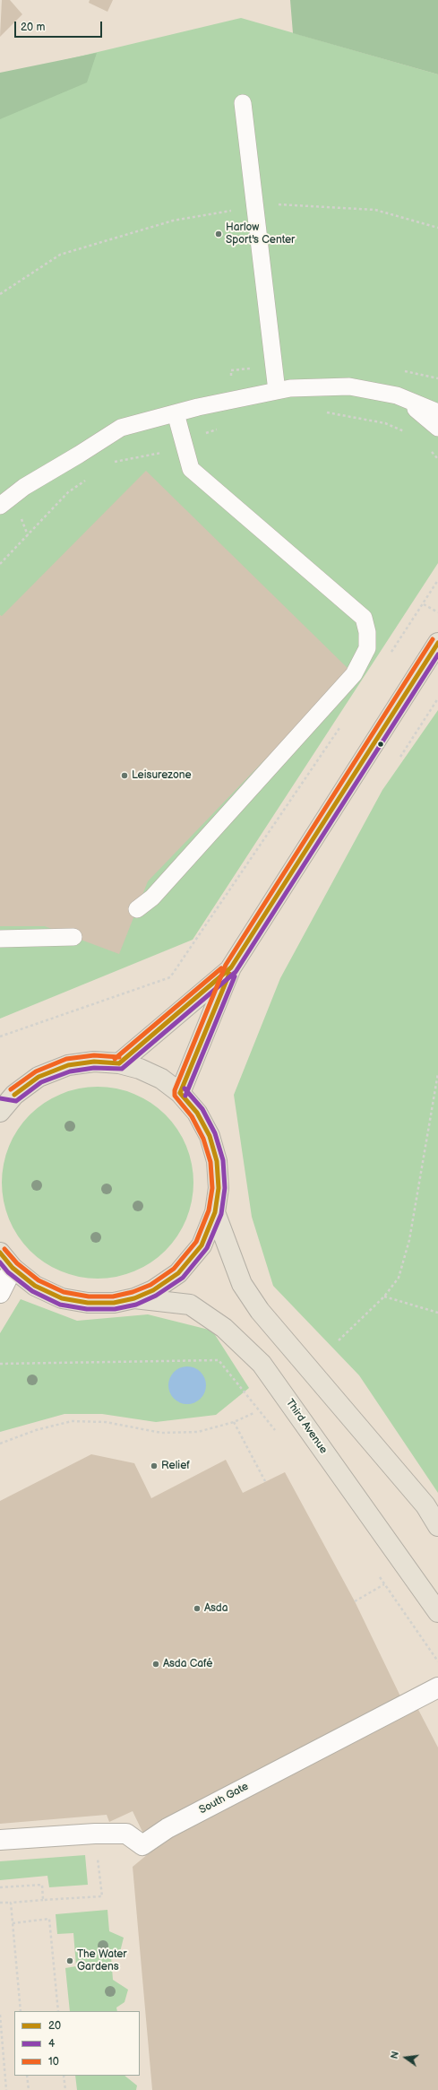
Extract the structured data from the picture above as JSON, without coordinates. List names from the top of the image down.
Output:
{
  "streets": {
    "main road": ["Third Avenue"],
    "street": ["South Gate"]
  },
  "places": [
    "Harlow Sport's Center",
    "Leisurezone",
    "Relief",
    "Asda",
    "Asda Café",
    "The Water Gardens"
  ],
  "lines": ["transit line 10", "transit line 20", "transit line 4"],
  "legend": ["20", "4", "10"],
  "scale_bar": "20 m",
  "north": "left"
}
